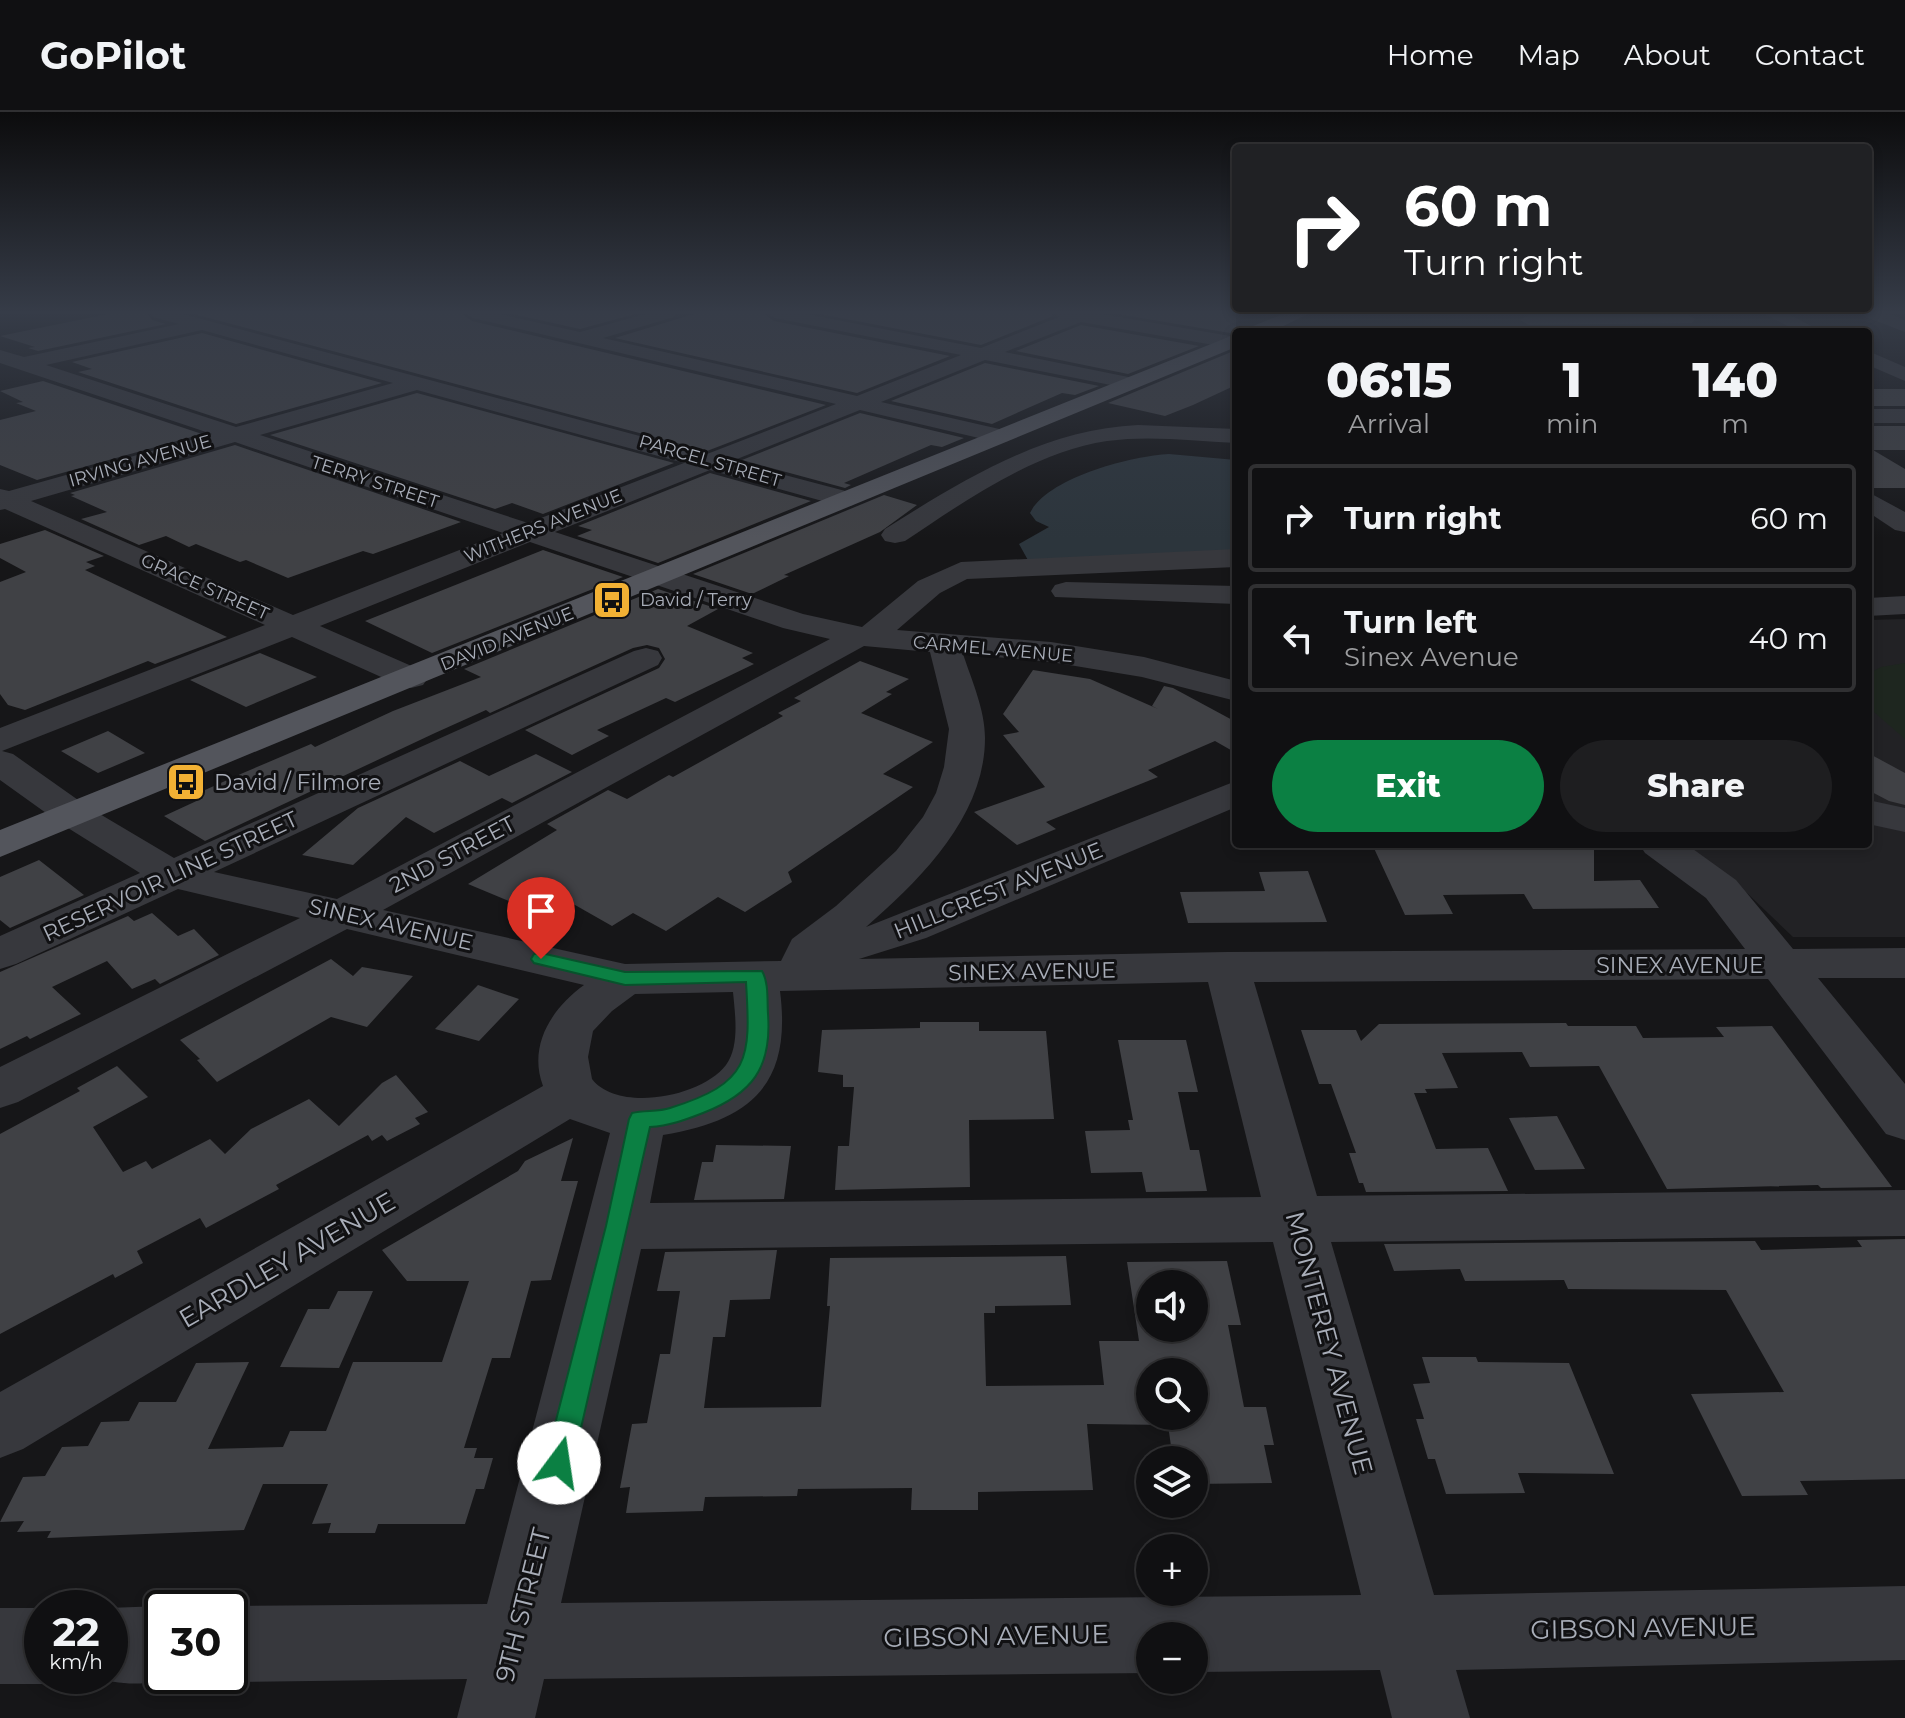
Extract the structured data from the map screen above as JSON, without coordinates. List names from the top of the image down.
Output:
{
  "streets": {
    "main road": ["DAVID AVENUE"],
    "street": [
      "IRVING AVENUE",
      "PARCEL STREET",
      "TERRY STREET",
      "WITHERS AVENUE",
      "GRACE STREET",
      "CARMEL AVENUE",
      "2ND STREET",
      "RESERVOIR LINE STREET",
      "HILLCREST AVENUE",
      "SINEX AVENUE",
      "EARDLEY AVENUE",
      "MONTEREY AVENUE",
      "9TH STREET",
      "GIBSON AVENUE"
    ]
  },
  "crossings": [
    ["IRVING AVENUE", "TERRY STREET"],
    ["IRVING AVENUE", "GRACE STREET"],
    ["PARCEL STREET", "WITHERS AVENUE"],
    ["PARCEL STREET", "DAVID AVENUE"],
    ["TERRY STREET", "WITHERS AVENUE"],
    ["TERRY STREET", "DAVID AVENUE"],
    ["TERRY STREET", "CARMEL AVENUE"],
    ["WITHERS AVENUE", "GRACE STREET"],
    ["GRACE STREET", "DAVID AVENUE"],
    ["DAVID AVENUE", "SINEX AVENUE"],
    ["CARMEL AVENUE", "2ND STREET"],
    ["2ND STREET", "SINEX AVENUE"],
    ["RESERVOIR LINE STREET", "SINEX AVENUE"],
    ["HILLCREST AVENUE", "SINEX AVENUE"],
    ["HILLCREST AVENUE", "EARDLEY AVENUE"],
    ["HILLCREST AVENUE", "9TH STREET"],
    ["SINEX AVENUE", "EARDLEY AVENUE"],
    ["SINEX AVENUE", "MONTEREY AVENUE"],
    ["SINEX AVENUE", "9TH STREET"],
    ["EARDLEY AVENUE", "9TH STREET"],
    ["MONTEREY AVENUE", "GIBSON AVENUE"],
    ["9TH STREET", "GIBSON AVENUE"]
  ],
  "places": {
    "bus stop": ["David / Terry", "David / Filmore"]
  },
  "page": {
    "header": "GoPilot",
    "nav": [
      "Home",
      "Map",
      "About",
      "Contact"
    ],
    "turn": ["60 m", "Turn right"],
    "eta": [
      "06:15",
      "Arrival",
      "1",
      "min",
      "140",
      "m"
    ],
    "list": [
      {
        "name": "Turn right",
        "value": "60 m"
      },
      {
        "name": "Turn left",
        "note": "Sinex Avenue",
        "value": "40 m"
      }
    ],
    "buttons": ["Exit", "Share"],
    "map_buttons": ["+", "−"],
    "speed": "22 km/h",
    "limit": "30"
  }
}
